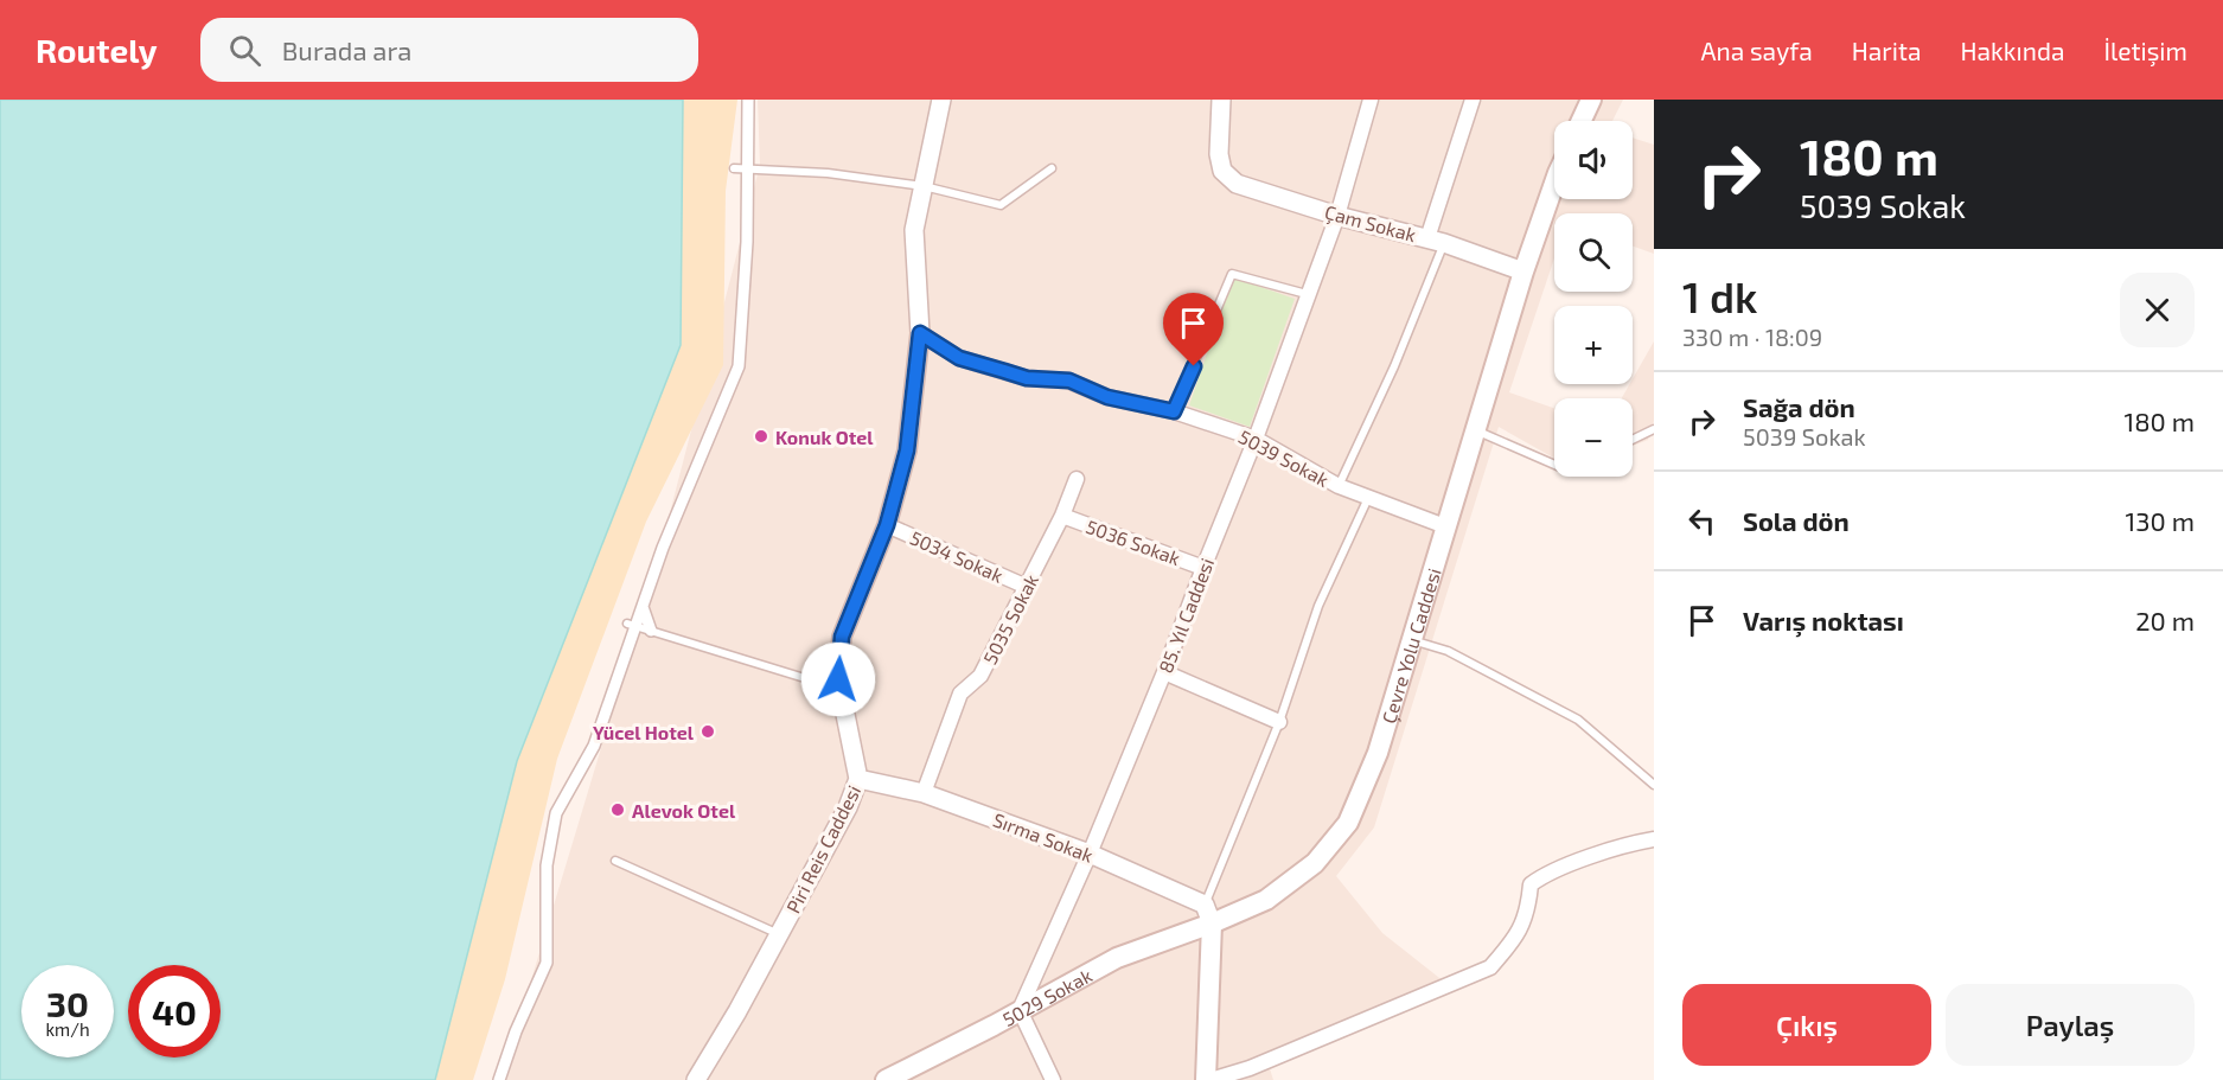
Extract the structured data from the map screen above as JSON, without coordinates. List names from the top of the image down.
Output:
{
  "streets": {
    "main road": ["Çevre Yolu Caddesi", "5029 Sokak"],
    "street": [
      "Çam Sokak",
      "5039 Sokak",
      "5036 Sokak",
      "5034 Sokak",
      "85. Yıl Caddesi",
      "5035 Sokak",
      "Sırma Sokak",
      "Piri Reis Caddesi"
    ]
  },
  "crossings": [
    ["Çam Sokak", "85. Yıl Caddesi"],
    ["Çam Sokak", "Çevre Yolu Caddesi"],
    ["5039 Sokak", "85. Yıl Caddesi"],
    ["5039 Sokak", "Çevre Yolu Caddesi"],
    ["5039 Sokak", "Piri Reis Caddesi"],
    ["5036 Sokak", "85. Yıl Caddesi"],
    ["5036 Sokak", "5035 Sokak"],
    ["5034 Sokak", "5035 Sokak"],
    ["5034 Sokak", "Piri Reis Caddesi"],
    ["85. Yıl Caddesi", "Sırma Sokak"],
    ["85. Yıl Caddesi", "5029 Sokak"],
    ["5035 Sokak", "Sırma Sokak"],
    ["Çevre Yolu Caddesi", "Sırma Sokak"],
    ["Çevre Yolu Caddesi", "5029 Sokak"],
    ["Sırma Sokak", "Piri Reis Caddesi"],
    ["Sırma Sokak", "5029 Sokak"]
  ],
  "places": ["Konuk Otel", "Yücel Hotel", "Alevok Otel"],
  "page": {
    "header": "Routely",
    "search": "Burada ara",
    "nav": [
      "Ana sayfa",
      "Harita",
      "Hakkında",
      "İletişim"
    ],
    "turn": ["180 m", "5039 Sokak"],
    "map_buttons": ["+", "−"],
    "heading": ["1 dk", "330 m · 18:09"],
    "list": [
      {
        "name": "Sağa dön",
        "note": "5039 Sokak",
        "value": "180 m"
      },
      {
        "name": "Sola dön",
        "value": "130 m"
      },
      {
        "name": "Varış noktası",
        "value": "20 m"
      }
    ],
    "speed": "30 km/h",
    "limit": "40",
    "buttons": ["Çıkış", "Paylaş"]
  }
}
